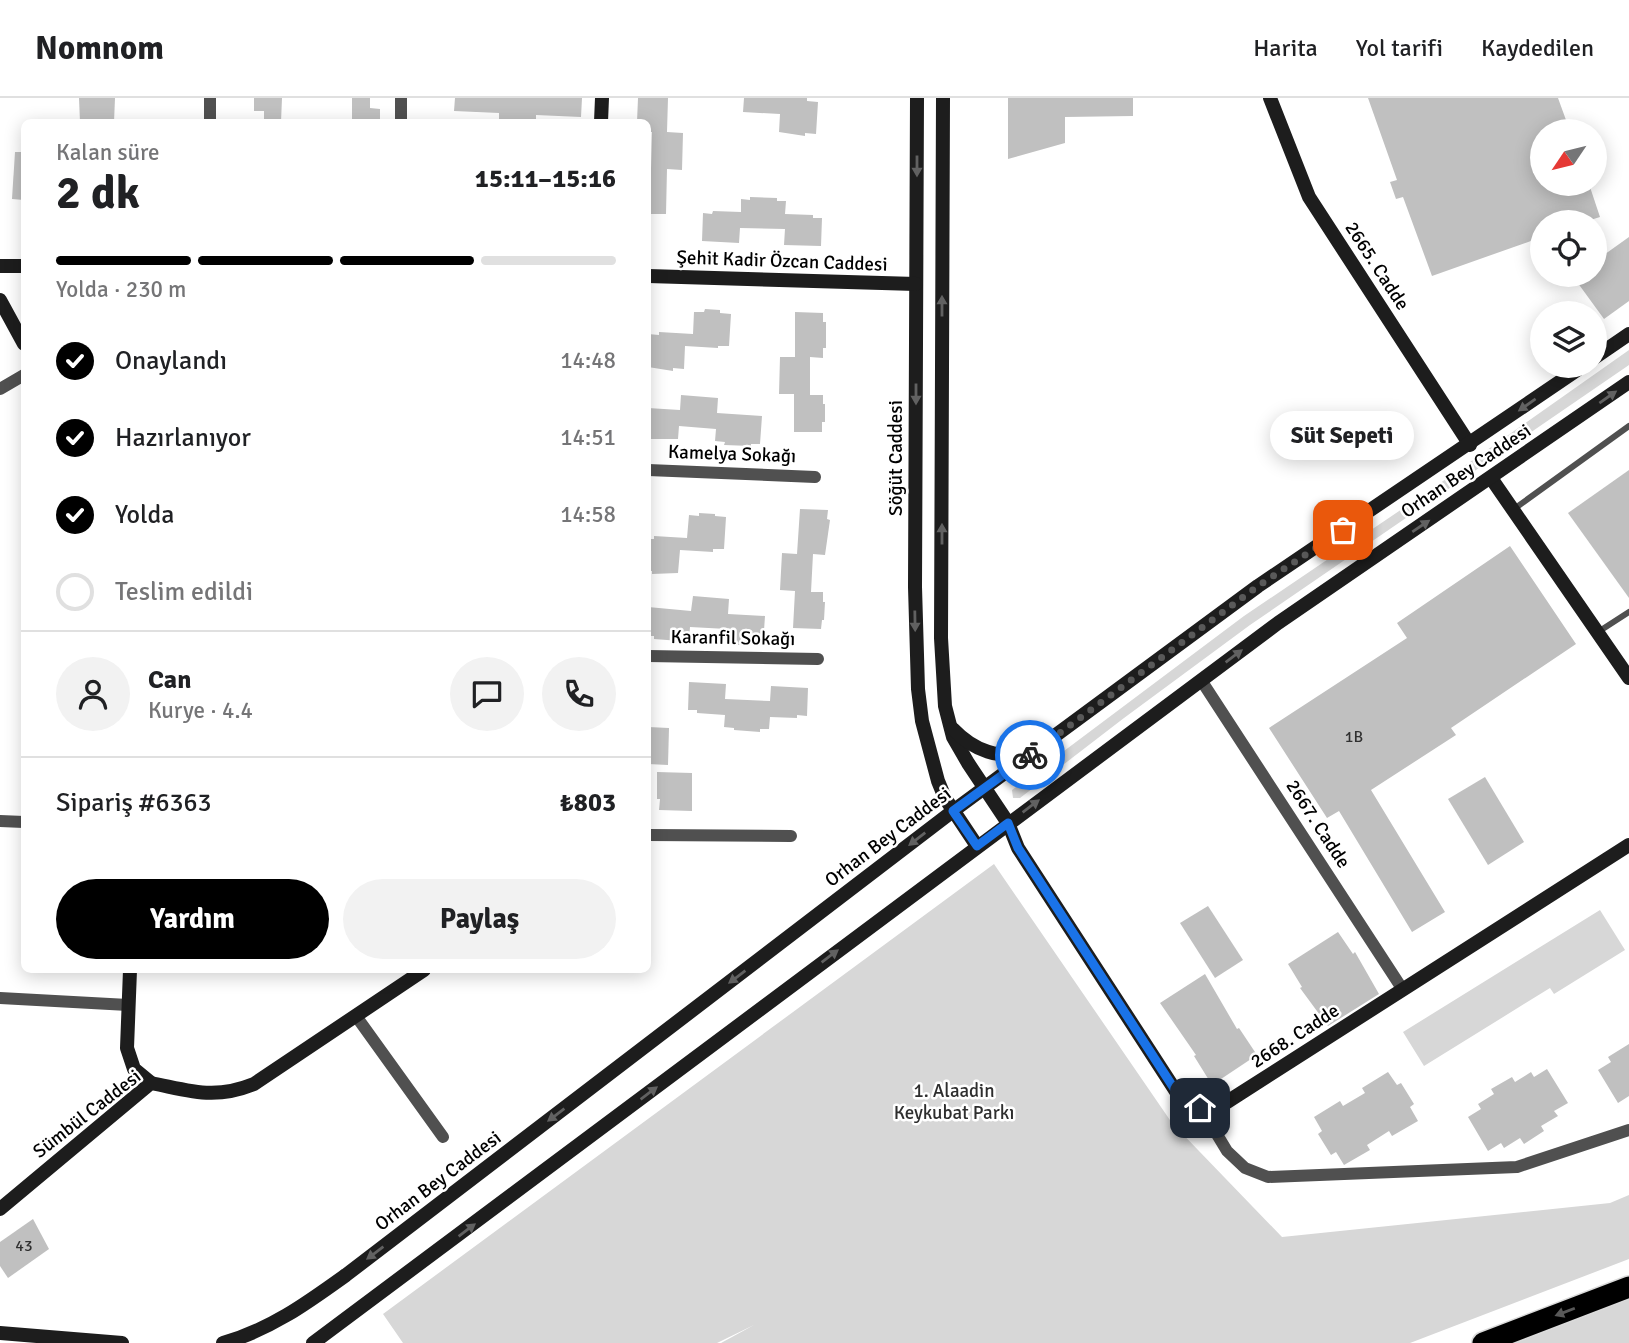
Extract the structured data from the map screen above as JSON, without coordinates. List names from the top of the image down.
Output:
{
  "streets": {
    "main road": [
      "Şehit Kadir Özcan Caddesi",
      "2665. Cadde",
      "Söğüt Caddesi",
      "Orhan Bey Caddesi",
      "2668. Cadde",
      "Sümbül Caddesi"
    ],
    "street": ["Kamelya Sokağı", "Karanfil Sokağı", "2667. Cadde"]
  },
  "crossings": [
    ["Şehit Kadir Özcan Caddesi", "Söğüt Caddesi"],
    ["2665. Cadde", "Orhan Bey Caddesi"],
    ["Söğüt Caddesi", "Orhan Bey Caddesi"],
    ["Orhan Bey Caddesi", "2667. Cadde"],
    ["2667. Cadde", "2668. Cadde"]
  ],
  "parks": ["1. Alaadin Keykubat Parkı"],
  "places": ["Süt Sepeti"],
  "house_numbers": ["1B", "43"],
  "north": "bottom left",
  "page": {
    "header": "Nomnom",
    "nav": ["Harita", "Yol tarifi", "Kaydedilen"],
    "heading": ["2 dk", "Kalan süre", "15:11–15:16"],
    "panel": [
      "Can",
      "Kurye · 4.4",
      "Sipariş #6363",
      "₺803"
    ],
    "bar": "Yolda · 230 m",
    "list": [
      ["Onaylandı", "14:48"],
      ["Hazırlanıyor", "14:51"],
      ["Yolda", "14:58"],
      "Teslim edildi"
    ],
    "bubble": "Süt Sepeti",
    "buttons": ["Yardım", "Paylaş"]
  }
}
